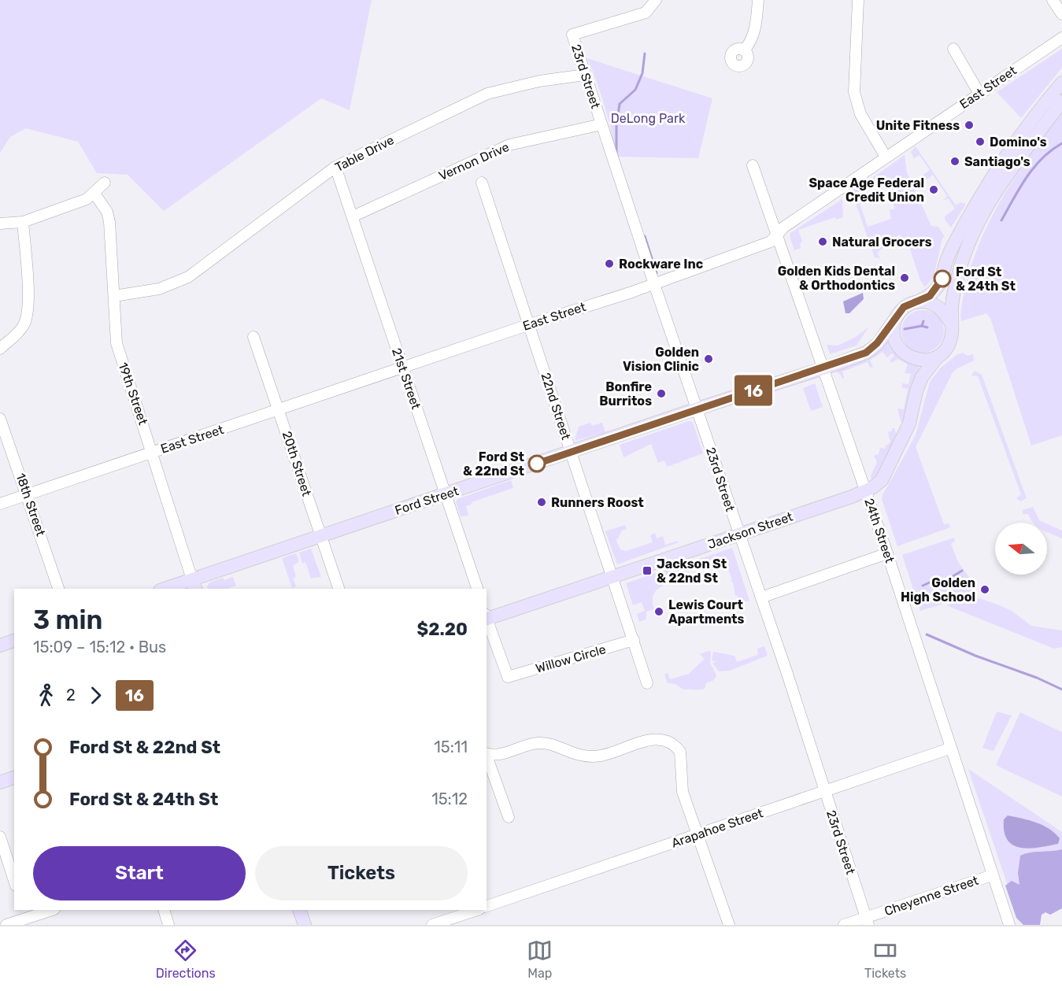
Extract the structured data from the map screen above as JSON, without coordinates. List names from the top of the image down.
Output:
{
  "streets": {
    "main road": ["Ford Street", "Jackson Street"],
    "street": [
      "23rd Street",
      "East Street",
      "Table Drive",
      "Vernon Drive",
      "21st Street",
      "19th Street",
      "22nd Street",
      "20th Street",
      "18th Street",
      "24th Street",
      "Willow Circle",
      "Arapahoe Street",
      "Cheyenne Street"
    ]
  },
  "crossings": [
    ["23rd Street", "East Street"],
    ["23rd Street", "Table Drive"],
    ["23rd Street", "Vernon Drive"],
    ["23rd Street", "Ford Street"],
    ["23rd Street", "Jackson Street"],
    ["23rd Street", "Arapahoe Street"],
    ["23rd Street", "Cheyenne Street"],
    ["East Street", "21st Street"],
    ["East Street", "19th Street"],
    ["East Street", "22nd Street"],
    ["East Street", "20th Street"],
    ["East Street", "18th Street"],
    ["East Street", "24th Street"],
    ["Table Drive", "21st Street"],
    ["Table Drive", "19th Street"],
    ["Vernon Drive", "21st Street"],
    ["21st Street", "Ford Street"],
    ["19th Street", "Ford Street"],
    ["22nd Street", "Ford Street"],
    ["22nd Street", "Jackson Street"],
    ["22nd Street", "Willow Circle"],
    ["20th Street", "Ford Street"],
    ["Ford Street", "Jackson Street"],
    ["Ford Street", "24th Street"],
    ["Jackson Street", "24th Street"],
    ["24th Street", "Arapahoe Street"],
    ["24th Street", "Cheyenne Street"]
  ],
  "parks": ["DeLong Park"],
  "places": {
    "other": [
      "Unite Fitness",
      "Domino's",
      "Santiago's",
      "Space Age Federal Credit Union",
      "Natural Grocers",
      "Rockware Inc",
      "Golden Kids Dental & Orthodontics",
      "Ford St & 24th St",
      "Golden Vision Clinic",
      "Bonfire Burritos",
      "Ford St & 22nd St",
      "Runners Roost",
      "Golden High School",
      "Lewis Court Apartments"
    ],
    "transit": ["Jackson St & 22nd St"]
  },
  "lines": ["bus line 16"],
  "north": "left",
  "page": {
    "on_map": "16",
    "heading": ["3 min", "15:09 – 15:12 · Bus", "$2.20"],
    "legs": ["2", "16"],
    "list": [
      {
        "name": "Ford St & 22nd St",
        "value": "15:11"
      },
      {
        "name": "Ford St & 24th St",
        "value": "15:12"
      }
    ],
    "buttons": ["Start", "Tickets"],
    "tabs": ["Directions", "Map", "Tickets"]
  }
}
